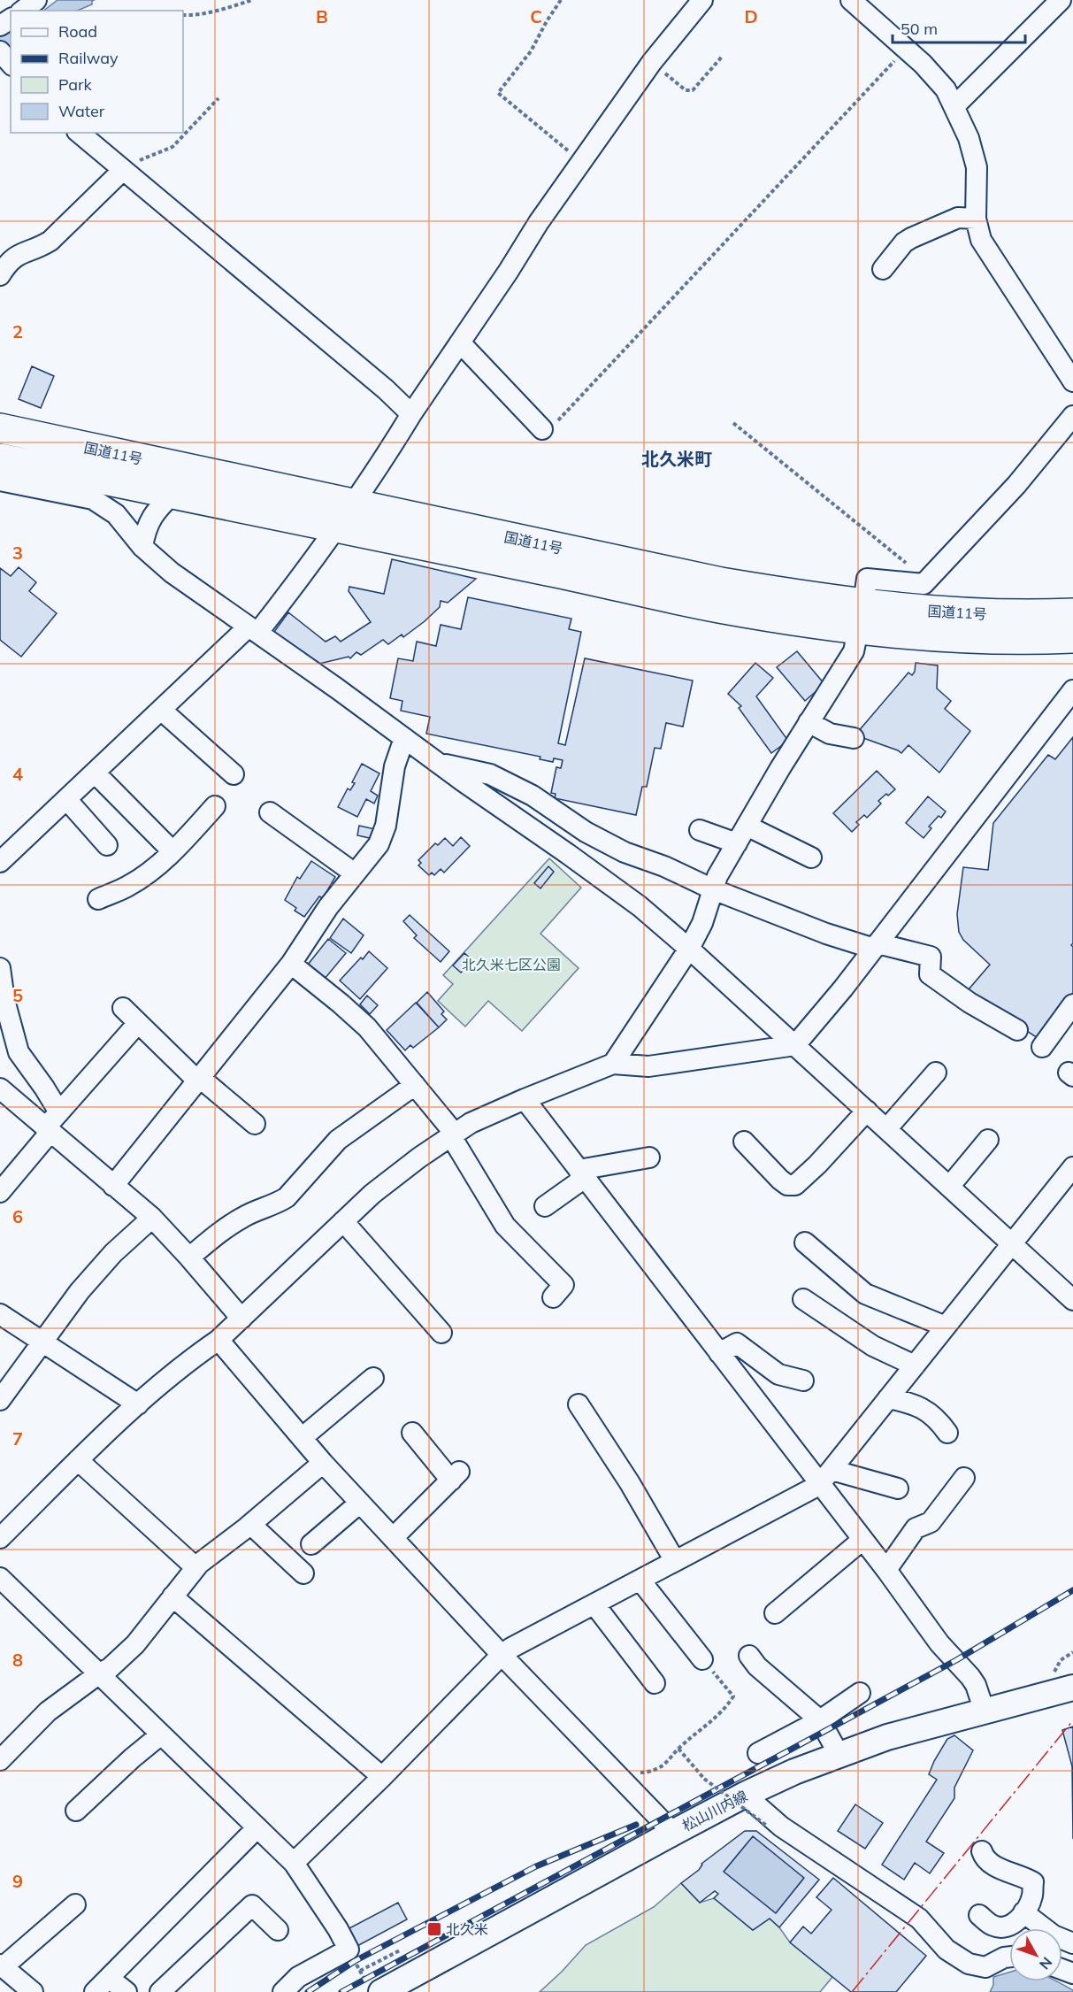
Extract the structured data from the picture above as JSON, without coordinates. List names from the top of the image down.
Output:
{
  "streets": {
    "highway": ["国道11号"],
    "main road": ["松山川内線"]
  },
  "districts": ["北久米町"],
  "parks": ["北久米七区公園"],
  "places": {
    "transit": ["北久米"]
  },
  "legend": [
    "Road",
    "Railway",
    "Park",
    "Water"
  ],
  "scale_bar": "50 m",
  "north": "bottom right",
  "grid": {
    "columns": ["B", "C", "D"],
    "rows": [
      "2",
      "3",
      "4",
      "5",
      "6",
      "7",
      "8",
      "9"
    ]
  }
}
